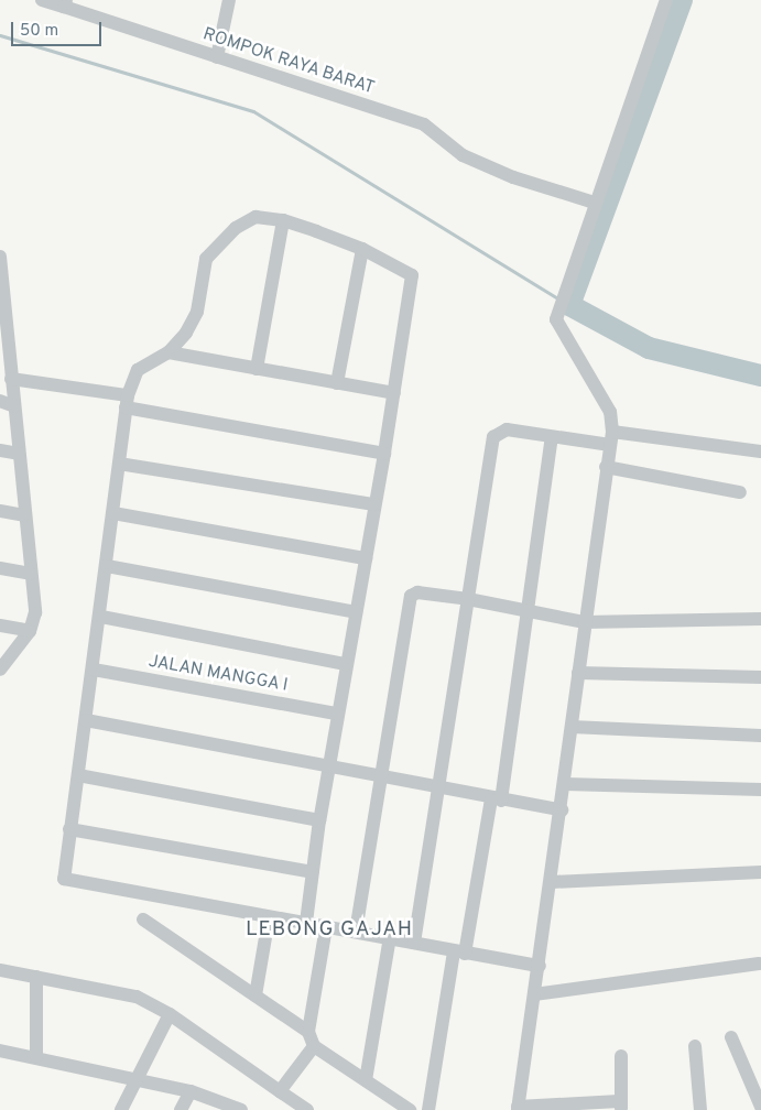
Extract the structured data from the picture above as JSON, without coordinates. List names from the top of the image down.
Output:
{
  "streets": {
    "street": ["ROMPOK RAYA BARAT", "JALAN MANGGA I"]
  },
  "districts": ["LEBONG GAJAH"],
  "scale_bar": "50 m"
}
